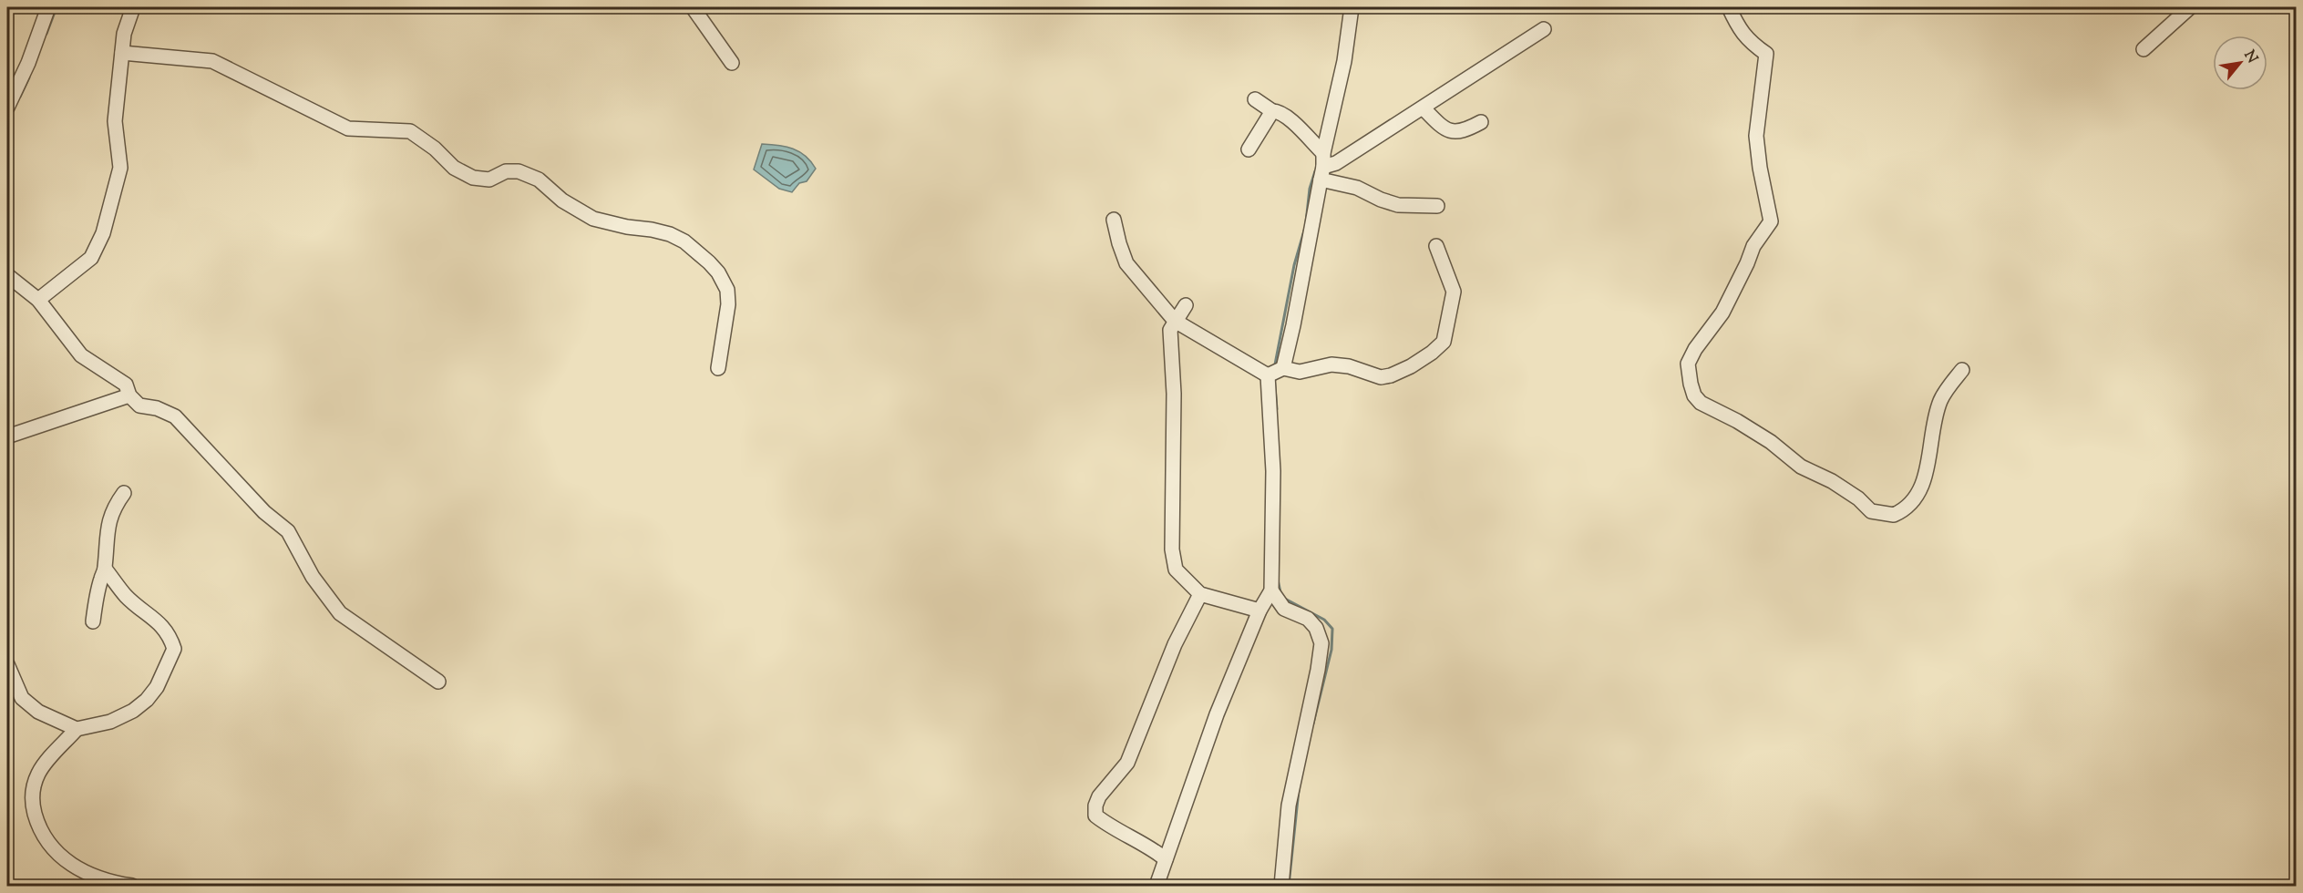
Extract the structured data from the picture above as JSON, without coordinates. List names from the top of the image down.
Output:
{
  "north": "top right"
}
